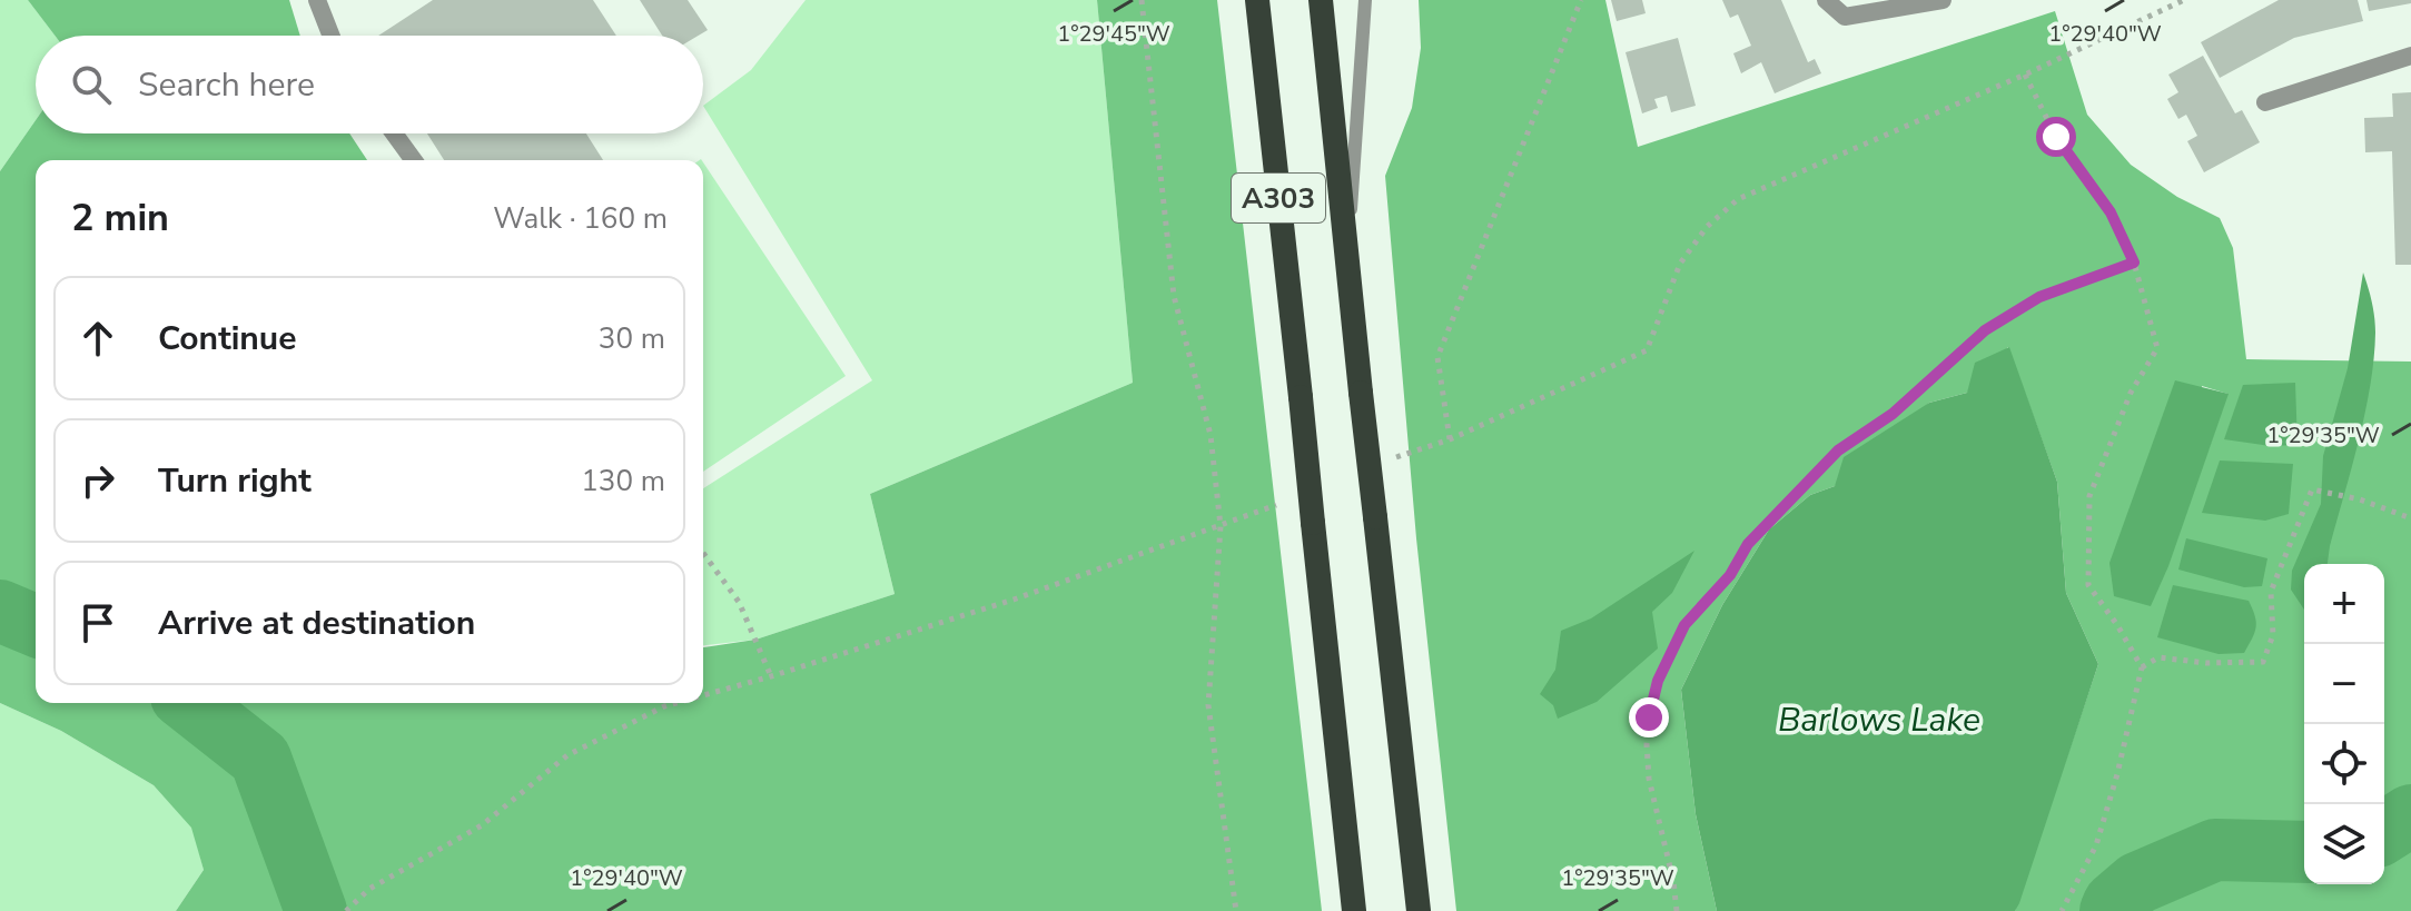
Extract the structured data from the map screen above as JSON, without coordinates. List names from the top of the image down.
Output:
{
  "streets": {
    "highway": ["A303"]
  },
  "water": ["Barlows Lake"],
  "page": {
    "search": "Search here",
    "heading": ["2 min", "Walk · 160 m"],
    "list": [
      ["Continue", "30 m"],
      ["Turn right", "130 m"],
      "Arrive at destination"
    ],
    "map_buttons": ["+", "−"]
  },
  "coordinates": ["1°29'45\"W", "1°29'40\"W", "1°29'35\"W"]
}
